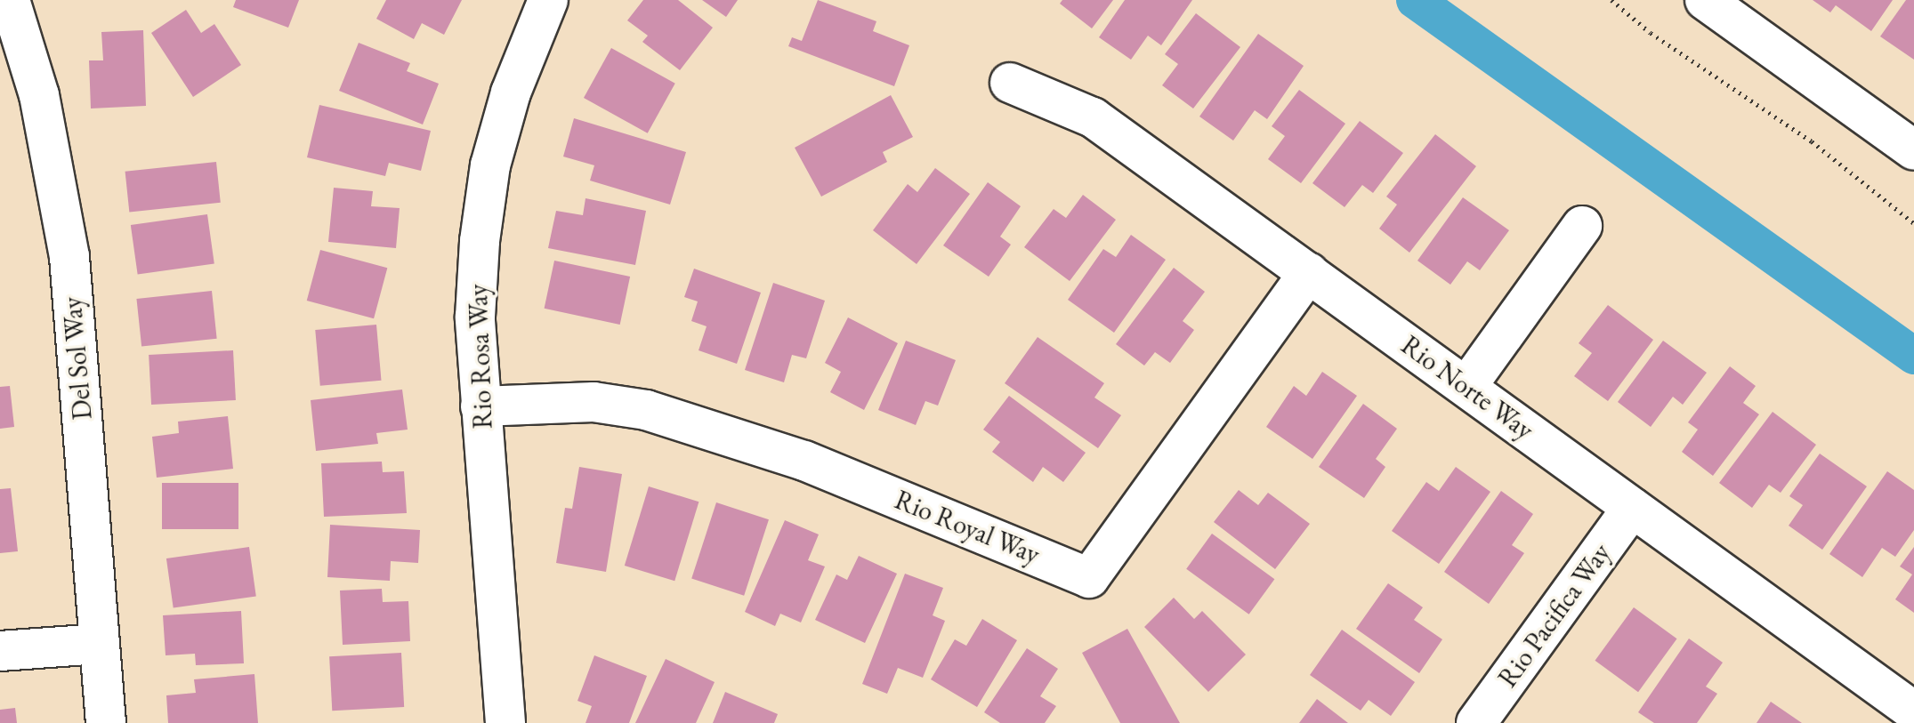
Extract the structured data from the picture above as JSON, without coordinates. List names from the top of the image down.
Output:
{
  "streets": {
    "street": [
      "Rio Rosa Way",
      "Del Sol Way",
      "Rio Norte Way",
      "Rio Royal Way",
      "Rio Pacifica Way"
    ]
  },
  "crossings": [
    ["Rio Rosa Way", "Rio Royal Way"],
    ["Rio Norte Way", "Rio Royal Way"],
    ["Rio Norte Way", "Rio Pacifica Way"]
  ]
}
